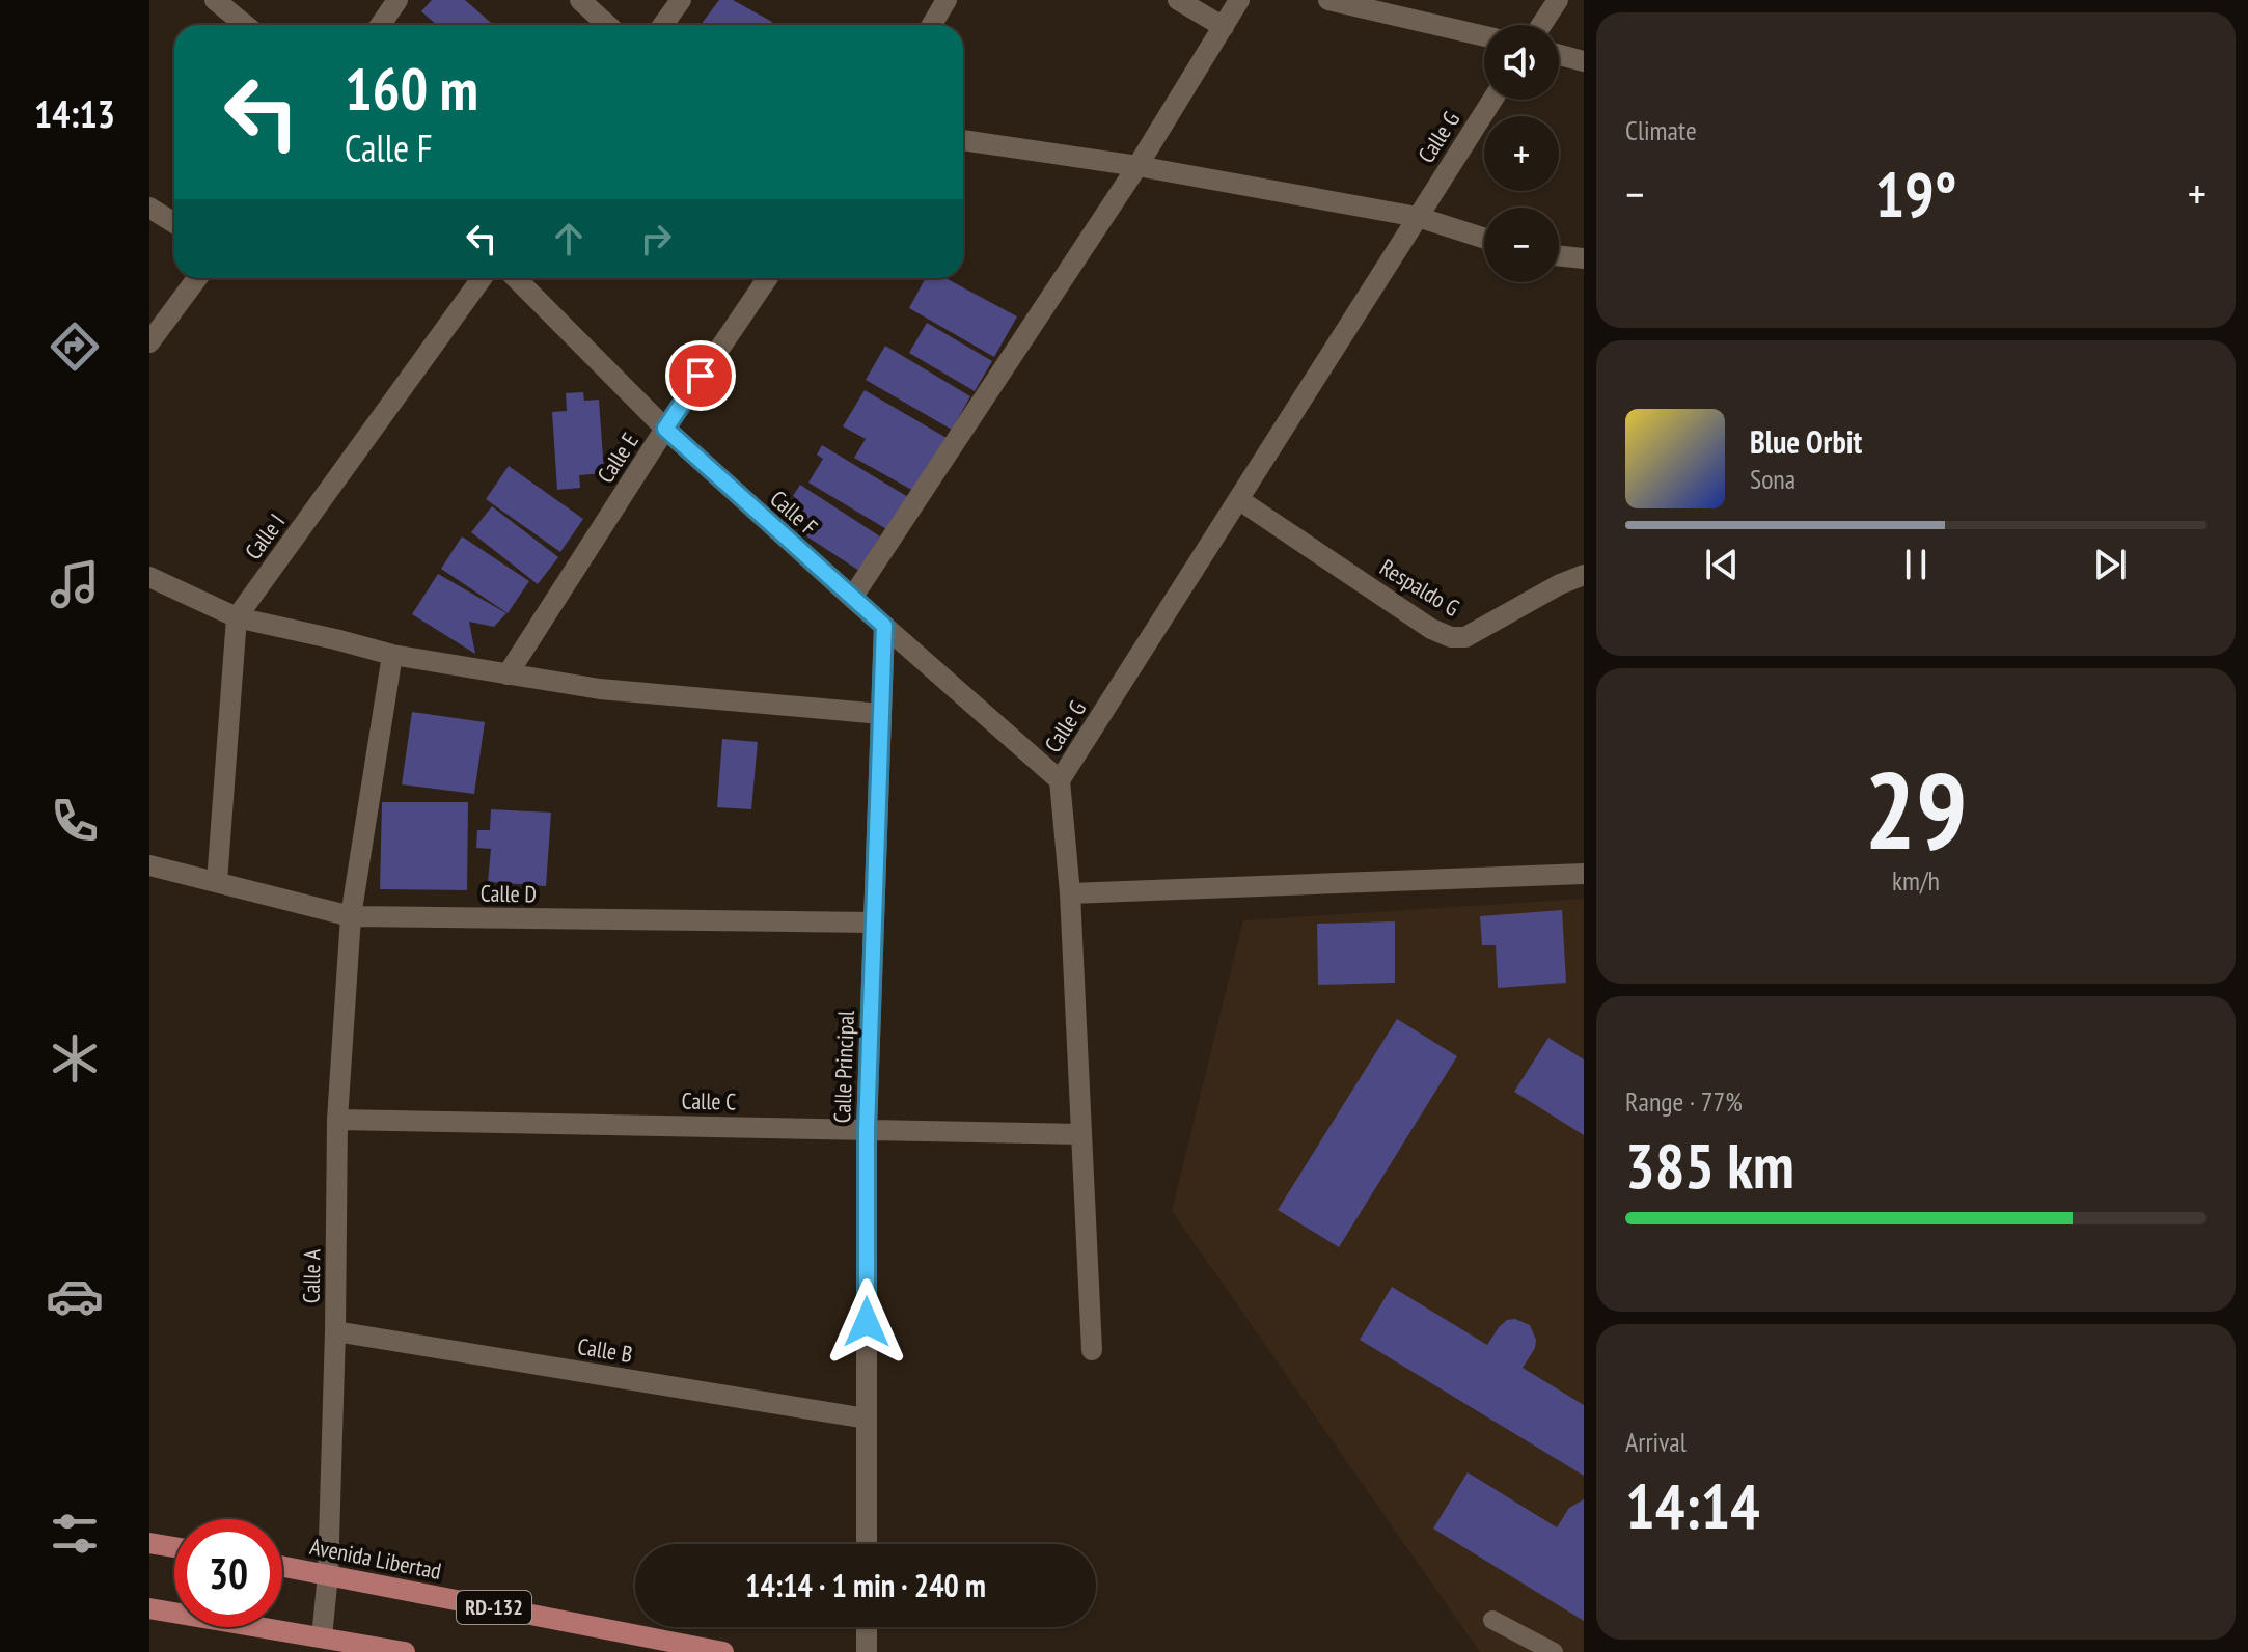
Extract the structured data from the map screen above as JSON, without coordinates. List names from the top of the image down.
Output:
{
  "streets": {
    "main road": ["Avenida Libertad", "RD-132"],
    "street": [
      "Calle G",
      "Calle E",
      "Calle F",
      "Calle I",
      "Respaldo G",
      "Calle D",
      "Calle Principal",
      "Calle C",
      "Calle A",
      "Calle B"
    ]
  },
  "crossings": [
    ["Calle G", "Calle F"],
    ["Calle G", "Respaldo G"],
    ["Calle G", "Calle C"],
    ["Calle E", "Calle F"],
    ["Calle F", "Calle Principal"],
    ["Calle D", "Calle Principal"],
    ["Calle D", "Calle A"],
    ["Calle Principal", "Calle C"],
    ["Calle Principal", "Calle B"],
    ["Calle C", "Calle A"],
    ["Calle A", "Calle B"],
    ["Calle A", "Avenida Libertad"]
  ],
  "page": {
    "tabs": "14:13",
    "tile": [
      "Climate",
      ["29", "km/h"],
      ["Range · 77%", "385 km"],
      ["Arrival", "14:14"]
    ],
    "map_buttons": ["+", "−"],
    "turn": ["160 m", "Calle F"],
    "heat": ["−", "19°", "+"],
    "song": ["Blue Orbit", "Sona"],
    "limit": "30",
    "trip": "14:14 · 1 min · 240 m"
  }
}
